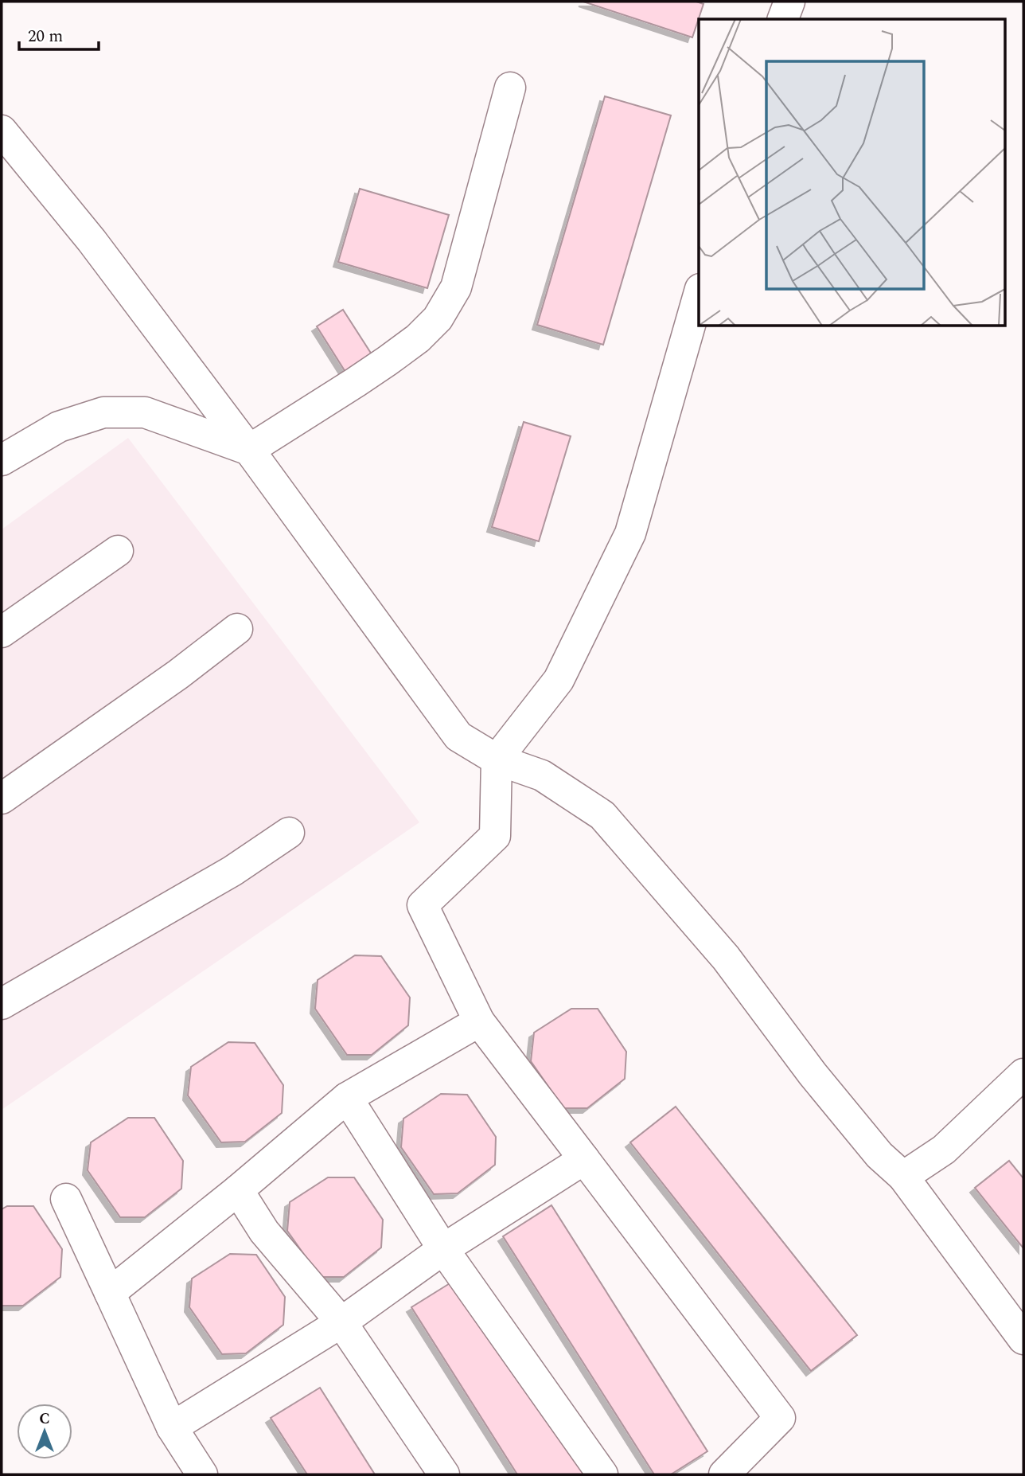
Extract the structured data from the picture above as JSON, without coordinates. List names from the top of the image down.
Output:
{
  "scale_bar": "20 m",
  "north": "top"
}
